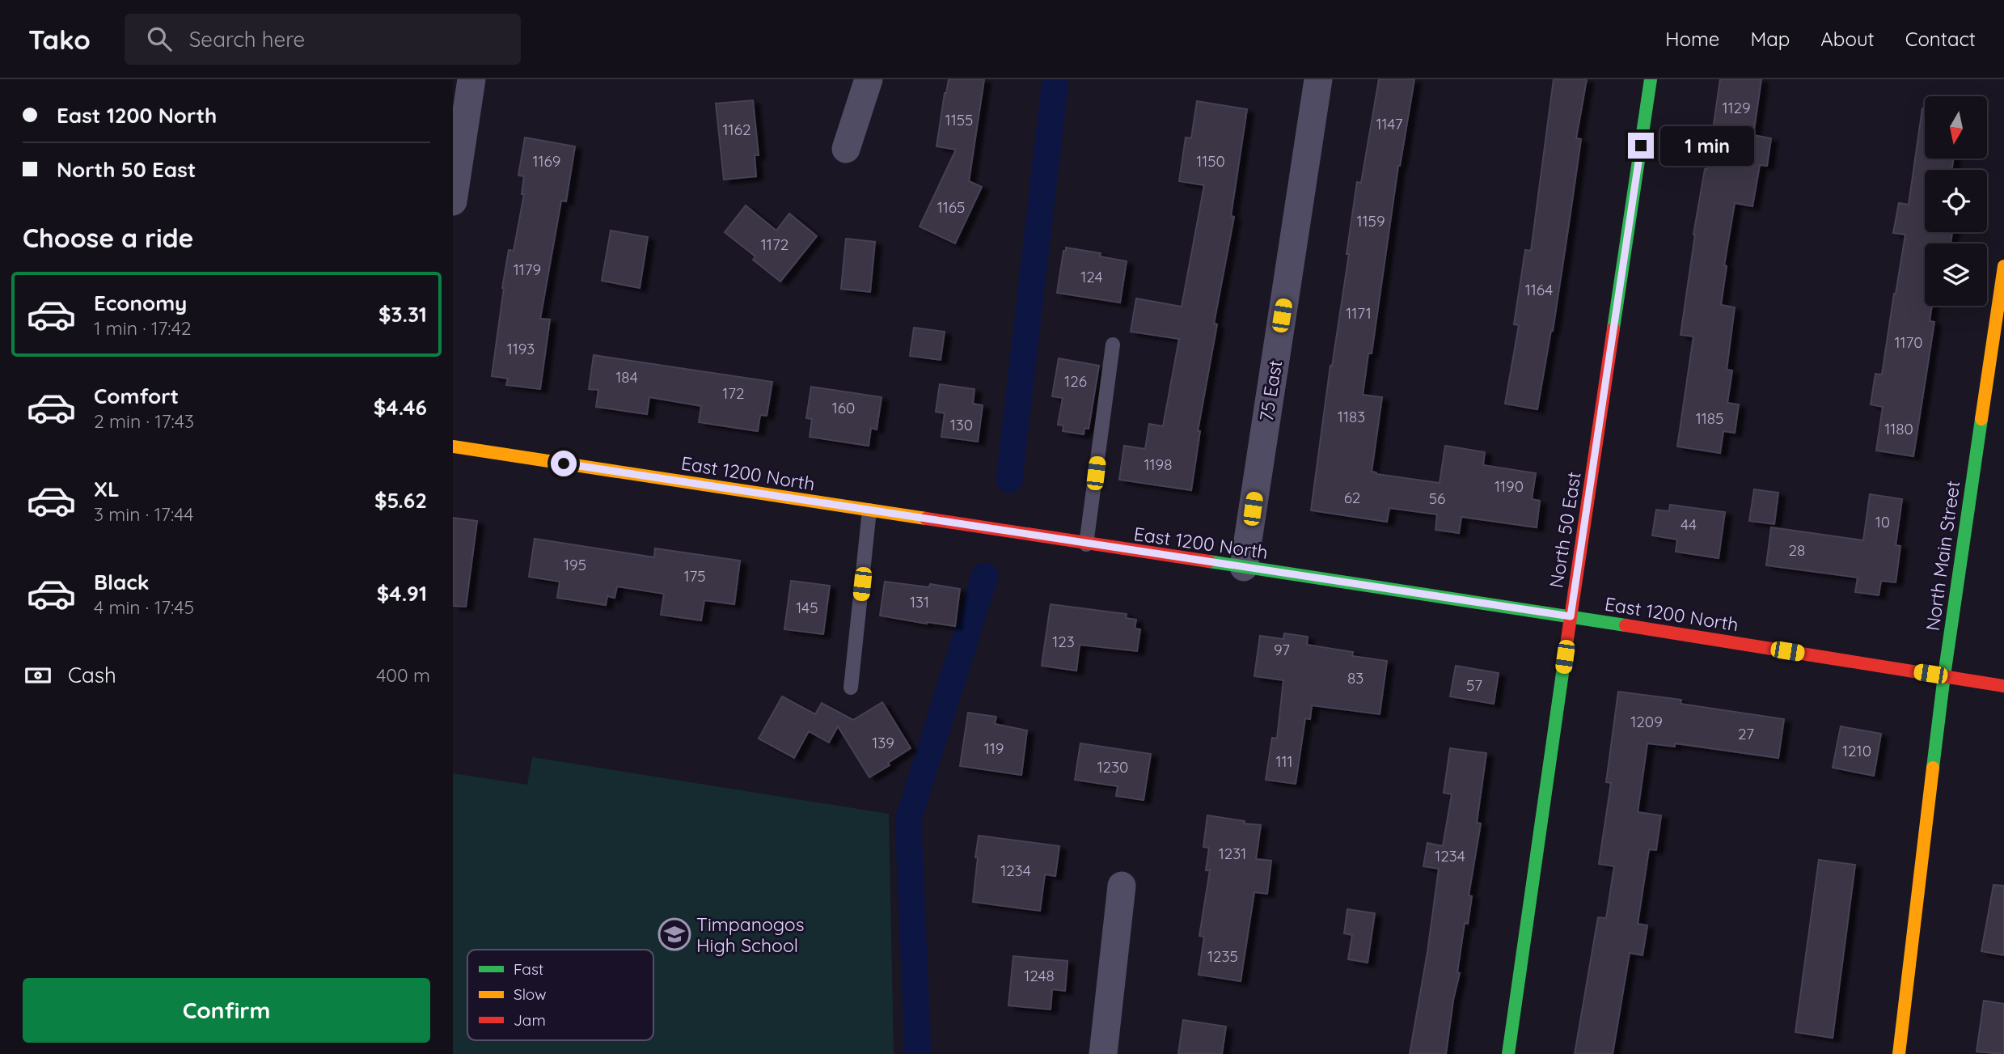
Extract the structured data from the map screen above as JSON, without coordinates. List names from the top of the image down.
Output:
{
  "streets": {
    "street": [
      "75 East",
      "East 1200 North",
      "North 50 East",
      "North Main Street"
    ]
  },
  "crossings": [
    ["75 East", "East 1200 North"],
    ["East 1200 North", "North 50 East"],
    ["East 1200 North", "North Main Street"]
  ],
  "places": {
    "school or university": ["Timpanogos High School"]
  },
  "house_numbers": [
    "1129",
    "1155",
    "1147",
    "1162",
    "1169",
    "1150",
    "1165",
    "1159",
    "1172",
    "1179",
    "124",
    "1164",
    "1171",
    "1170",
    "1193",
    "184",
    "126",
    "172",
    "160",
    "1183",
    "1185",
    "130",
    "1180",
    "1198",
    "1190",
    "62",
    "56",
    "10",
    "44",
    "28",
    "195",
    "175",
    "131",
    "145",
    "123",
    "97",
    "83",
    "57",
    "1209",
    "27",
    "139",
    "119",
    "1210",
    "111",
    "1230",
    "1231",
    "1234",
    "1234",
    "1235",
    "1248"
  ],
  "legend": ["Fast", "Slow", "Jam"],
  "north": "bottom",
  "page": {
    "header": "Tako",
    "search": "Search here",
    "nav": [
      "Home",
      "Map",
      "About",
      "Contact"
    ],
    "banner": ["East 1200 North", "North 50 East"],
    "bubble": "1 min",
    "heading": "Choose a ride",
    "list": [
      {
        "name": "Economy",
        "note": "1 min · 17:42",
        "value": "$3.31"
      },
      {
        "name": "Comfort",
        "note": "2 min · 17:43",
        "value": "$4.46"
      },
      {
        "name": "XL",
        "note": "3 min · 17:44",
        "value": "$5.62"
      },
      {
        "name": "Black",
        "note": "4 min · 17:45",
        "value": "$4.91"
      }
    ],
    "pay": ["Cash", "400 m"],
    "buttons": "Confirm"
  }
}
